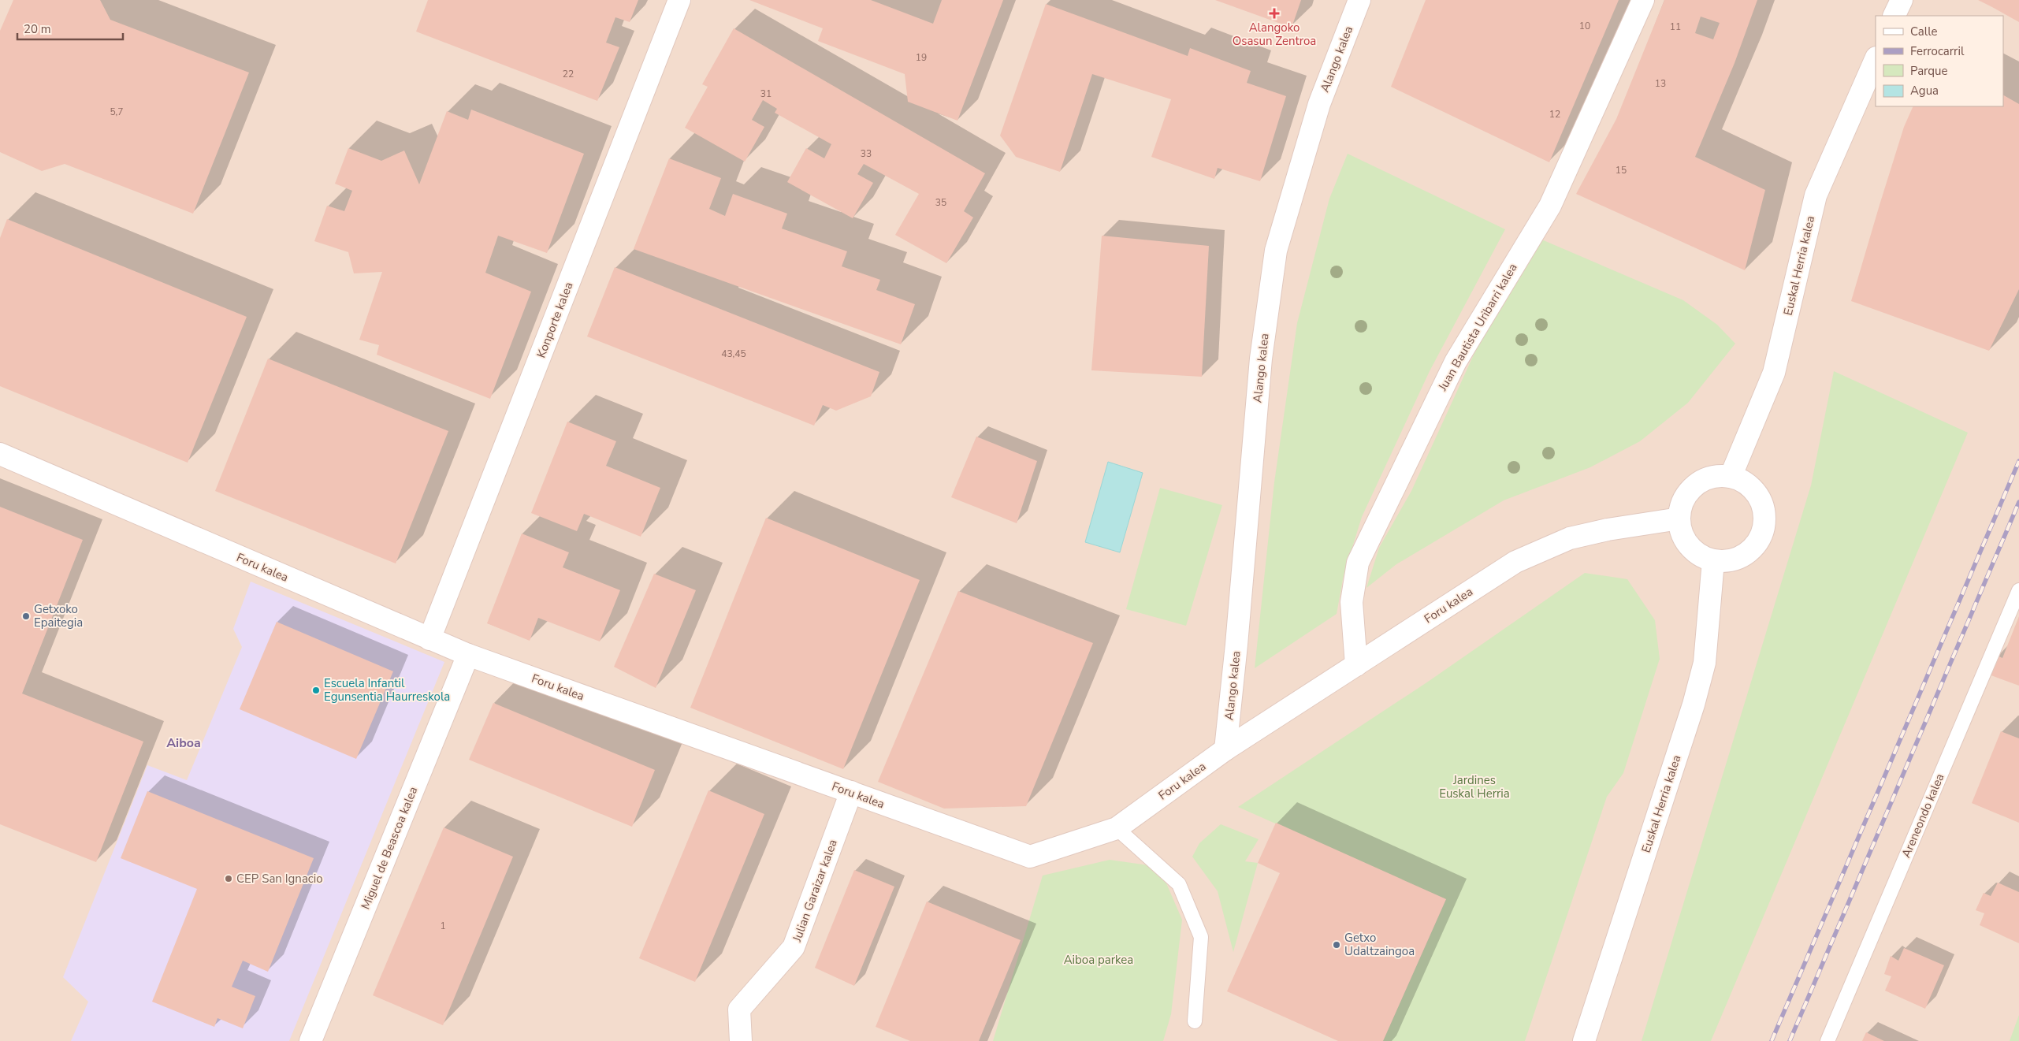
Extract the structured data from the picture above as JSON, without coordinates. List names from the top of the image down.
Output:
{
  "streets": {
    "street": [
      "Alango kalea",
      "Euskal Herria kalea",
      "Konporte kalea",
      "Juan Bautista Uribarri kalea",
      "Foru kalea",
      "Miguel de Beascoa kalea",
      "Julian Garaizar kalea"
    ],
    "lane": ["Areneondo kalea"]
  },
  "crossings": [
    ["Alango kalea", "Foru kalea"],
    ["Euskal Herria kalea", "Foru kalea"],
    ["Konporte kalea", "Foru kalea"],
    ["Juan Bautista Uribarri kalea", "Foru kalea"],
    ["Foru kalea", "Miguel de Beascoa kalea"],
    ["Foru kalea", "Julian Garaizar kalea"]
  ],
  "districts": ["Aiboa"],
  "parks": ["Jardines Euskal Herria", "Aiboa parkea"],
  "places": {
    "health": ["Alangoko Osasun Zentroa"],
    "other": [
      "Getxoko Epaitegia",
      "Escuela Infantil Egunsentia Haurreskola",
      "CEP San Ignacio",
      "Getxo Udaltzaingoa"
    ]
  },
  "house_numbers": [
    "10",
    "11",
    "19",
    "22",
    "13",
    "31",
    "5,7",
    "12",
    "33",
    "15",
    "35",
    "43,45",
    "1"
  ],
  "legend": [
    "Calle",
    "Ferrocarril",
    "Parque",
    "Agua"
  ],
  "scale_bar": "20 m"
}
